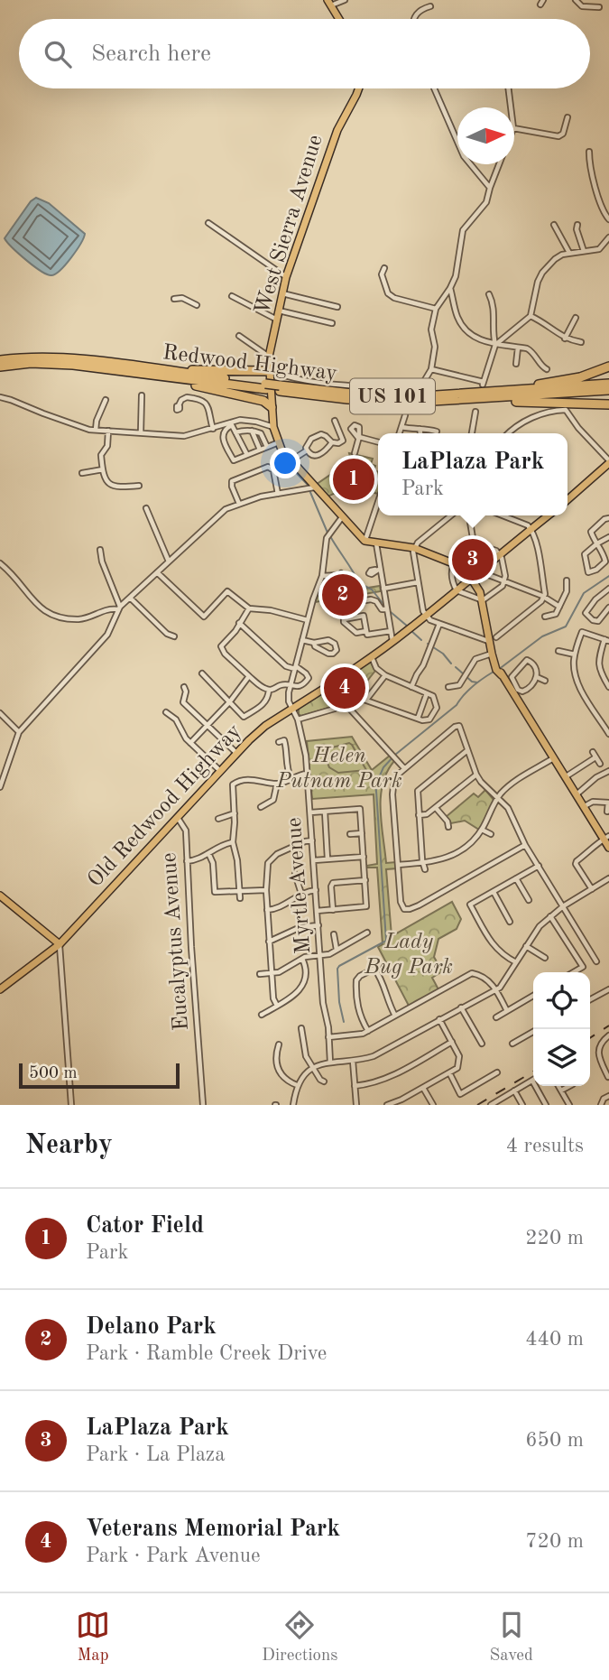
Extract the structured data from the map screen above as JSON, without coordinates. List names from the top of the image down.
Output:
{
  "streets": {
    "highway": ["Redwood Highway", "US 101"],
    "main road": ["West Sierra Avenue", "Old Redwood Highway"],
    "street": ["Myrtle Avenue", "Eucalyptus Avenue"]
  },
  "crossings": [
    ["Old Redwood Highway", "Myrtle Avenue"],
    ["Old Redwood Highway", "Eucalyptus Avenue"]
  ],
  "parks": ["Helen Putnam Park", "Lady Bug Park"],
  "scale_bar": "500 m",
  "north": "right",
  "page": {
    "search": "Search here",
    "popup": ["LaPlaza Park", "Park"],
    "pins": [
      "1",
      "3",
      "2",
      "4"
    ],
    "scale": "500 m",
    "heading": ["Nearby", "4 results"],
    "list": [
      {
        "mark": "1",
        "name": "Cator Field",
        "note": "Park",
        "value": "220 m"
      },
      {
        "mark": "2",
        "name": "Delano Park",
        "note": "Park · Ramble Creek Drive",
        "value": "440 m"
      },
      {
        "mark": "3",
        "name": "LaPlaza Park",
        "note": "Park · La Plaza",
        "value": "650 m"
      },
      {
        "mark": "4",
        "name": "Veterans Memorial Park",
        "note": "Park · Park Avenue",
        "value": "720 m"
      }
    ],
    "nav": ["Map", "Directions", "Saved"]
  }
}
